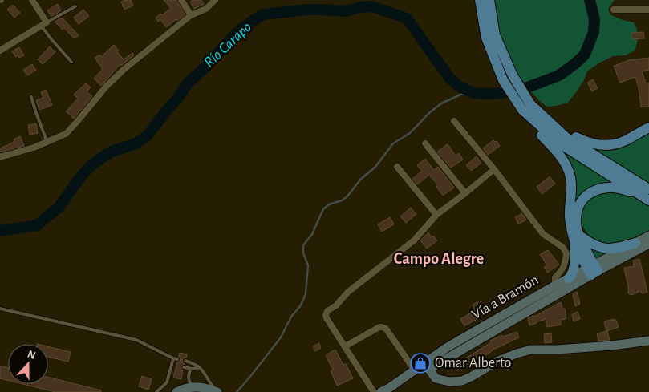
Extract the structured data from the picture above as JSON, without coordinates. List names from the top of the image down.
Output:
{
  "streets": {
    "main road": ["Vía a Bramón"]
  },
  "districts": ["Campo Alegre"],
  "water": ["Río Carapo"],
  "places": {
    "shop": ["Omar Alberto"]
  },
  "north": "top"
}
